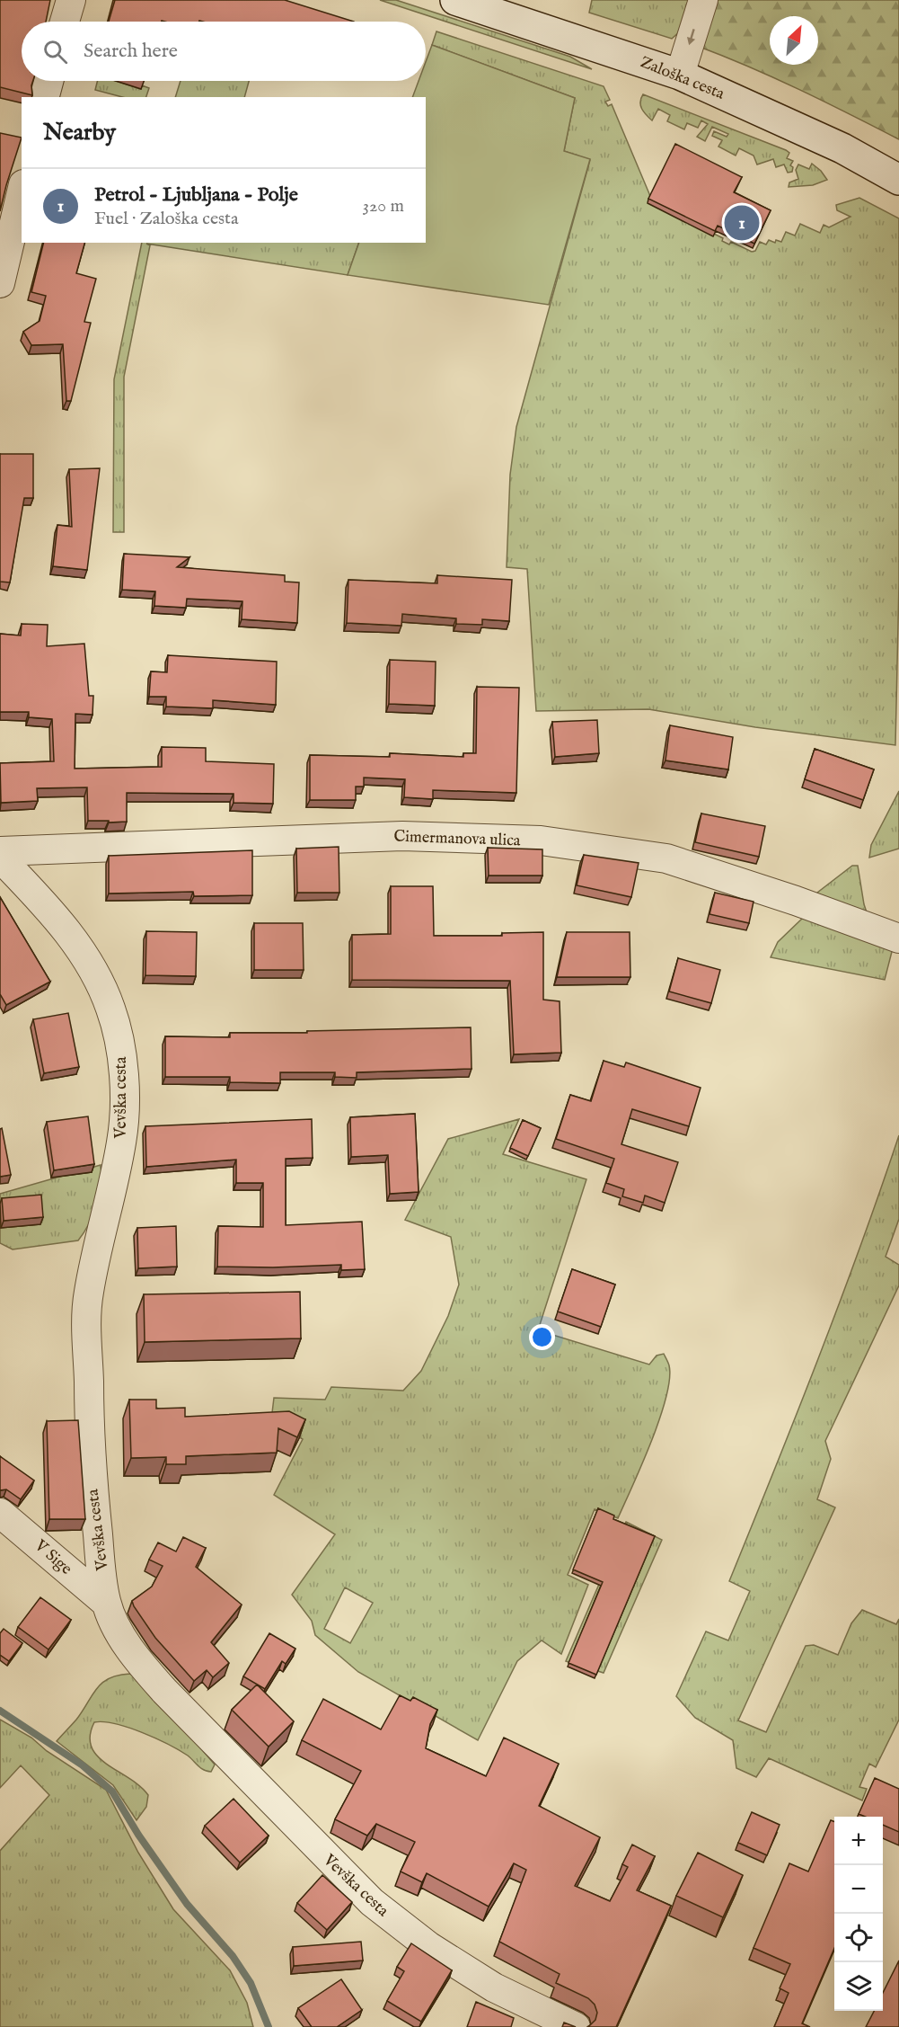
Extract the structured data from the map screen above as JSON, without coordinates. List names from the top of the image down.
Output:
{
  "streets": {
    "main road": ["Zaloška cesta"],
    "street": ["Cimermanova ulica", "Vevška cesta", "V Sige"]
  },
  "crossings": [
    ["Vevška cesta", "V Sige"]
  ],
  "north": "top right",
  "page": {
    "search": "Search here",
    "heading": "Nearby",
    "list": [
      {
        "mark": "1",
        "name": "Petrol - Ljubljana - Polje",
        "note": "Fuel · Zaloška cesta",
        "value": "320 m"
      }
    ],
    "pins": "1",
    "map_buttons": ["+", "−"]
  }
}
